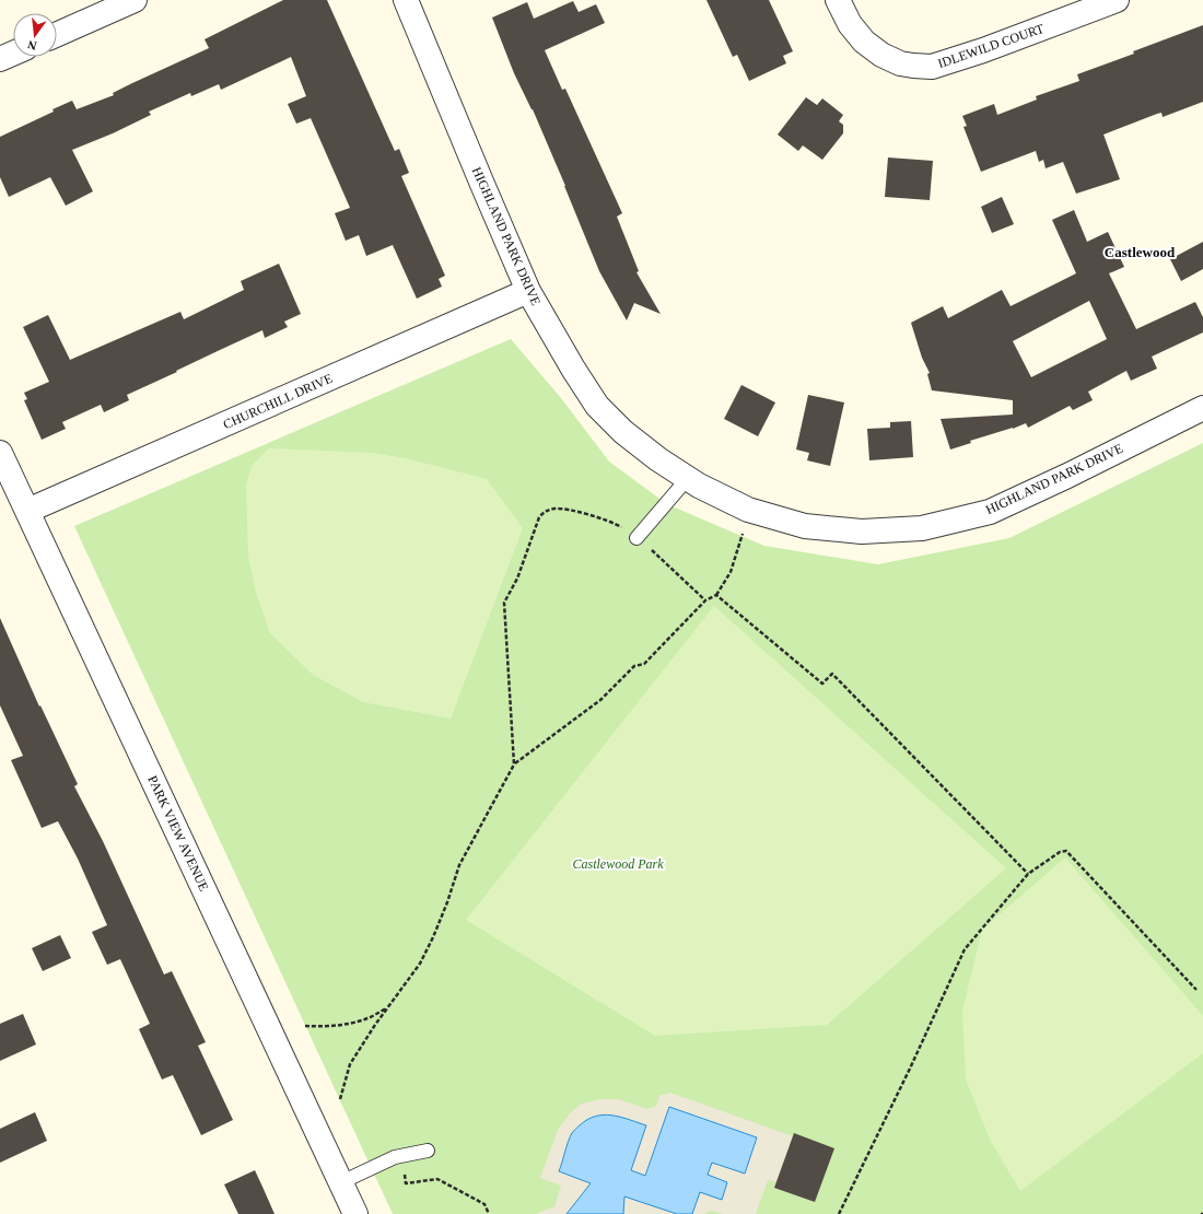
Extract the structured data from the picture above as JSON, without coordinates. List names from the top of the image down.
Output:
{
  "streets": {
    "street": [
      "IDLEWILD COURT",
      "HIGHLAND PARK DRIVE",
      "CHURCHILL DRIVE",
      "PARK VIEW AVENUE"
    ]
  },
  "crossings": [
    ["HIGHLAND PARK DRIVE", "CHURCHILL DRIVE"],
    ["CHURCHILL DRIVE", "PARK VIEW AVENUE"]
  ],
  "districts": ["Castlewood"],
  "parks": ["Castlewood Park"],
  "north": "bottom"
}
